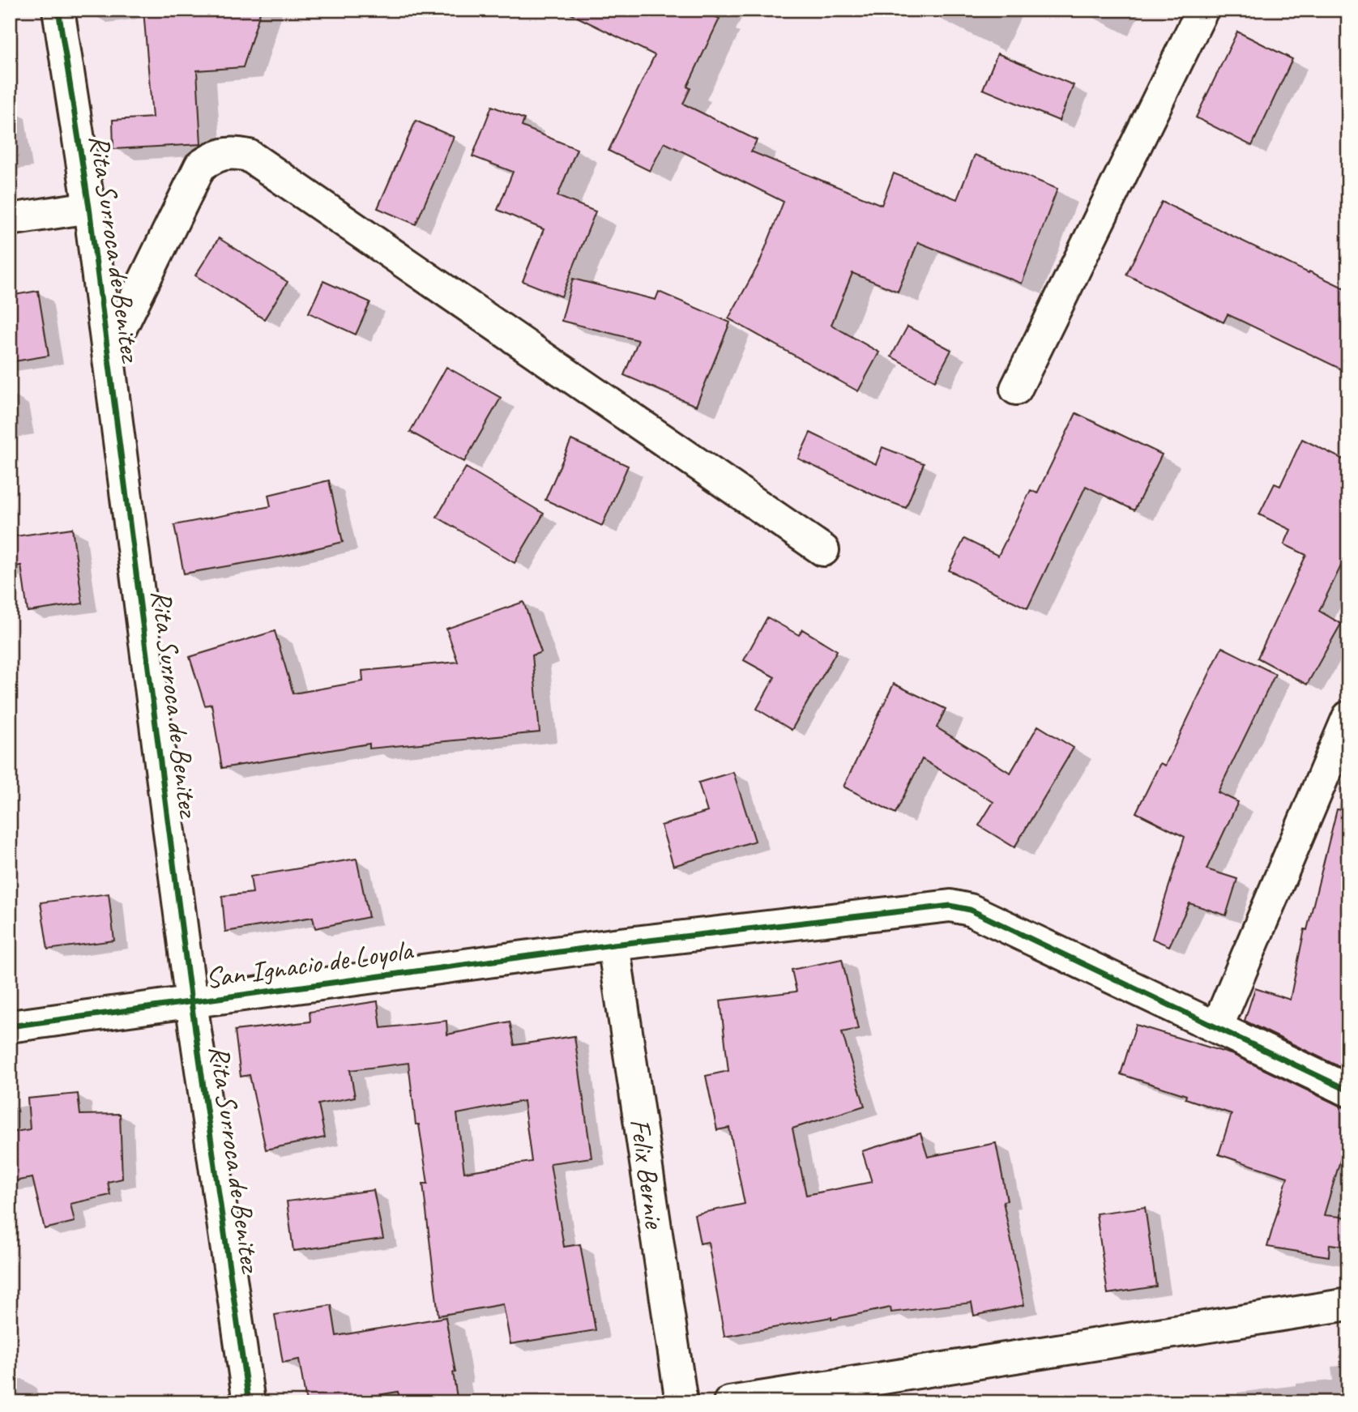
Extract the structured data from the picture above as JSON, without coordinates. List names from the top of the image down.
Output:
{
  "streets": {
    "street": ["Rita Surroca de Benitez", "San Ignacio de Loyola", "Felix Bernie"]
  },
  "crossings": [
    ["Rita Surroca de Benitez", "San Ignacio de Loyola"],
    ["San Ignacio de Loyola", "Felix Bernie"]
  ]
}
